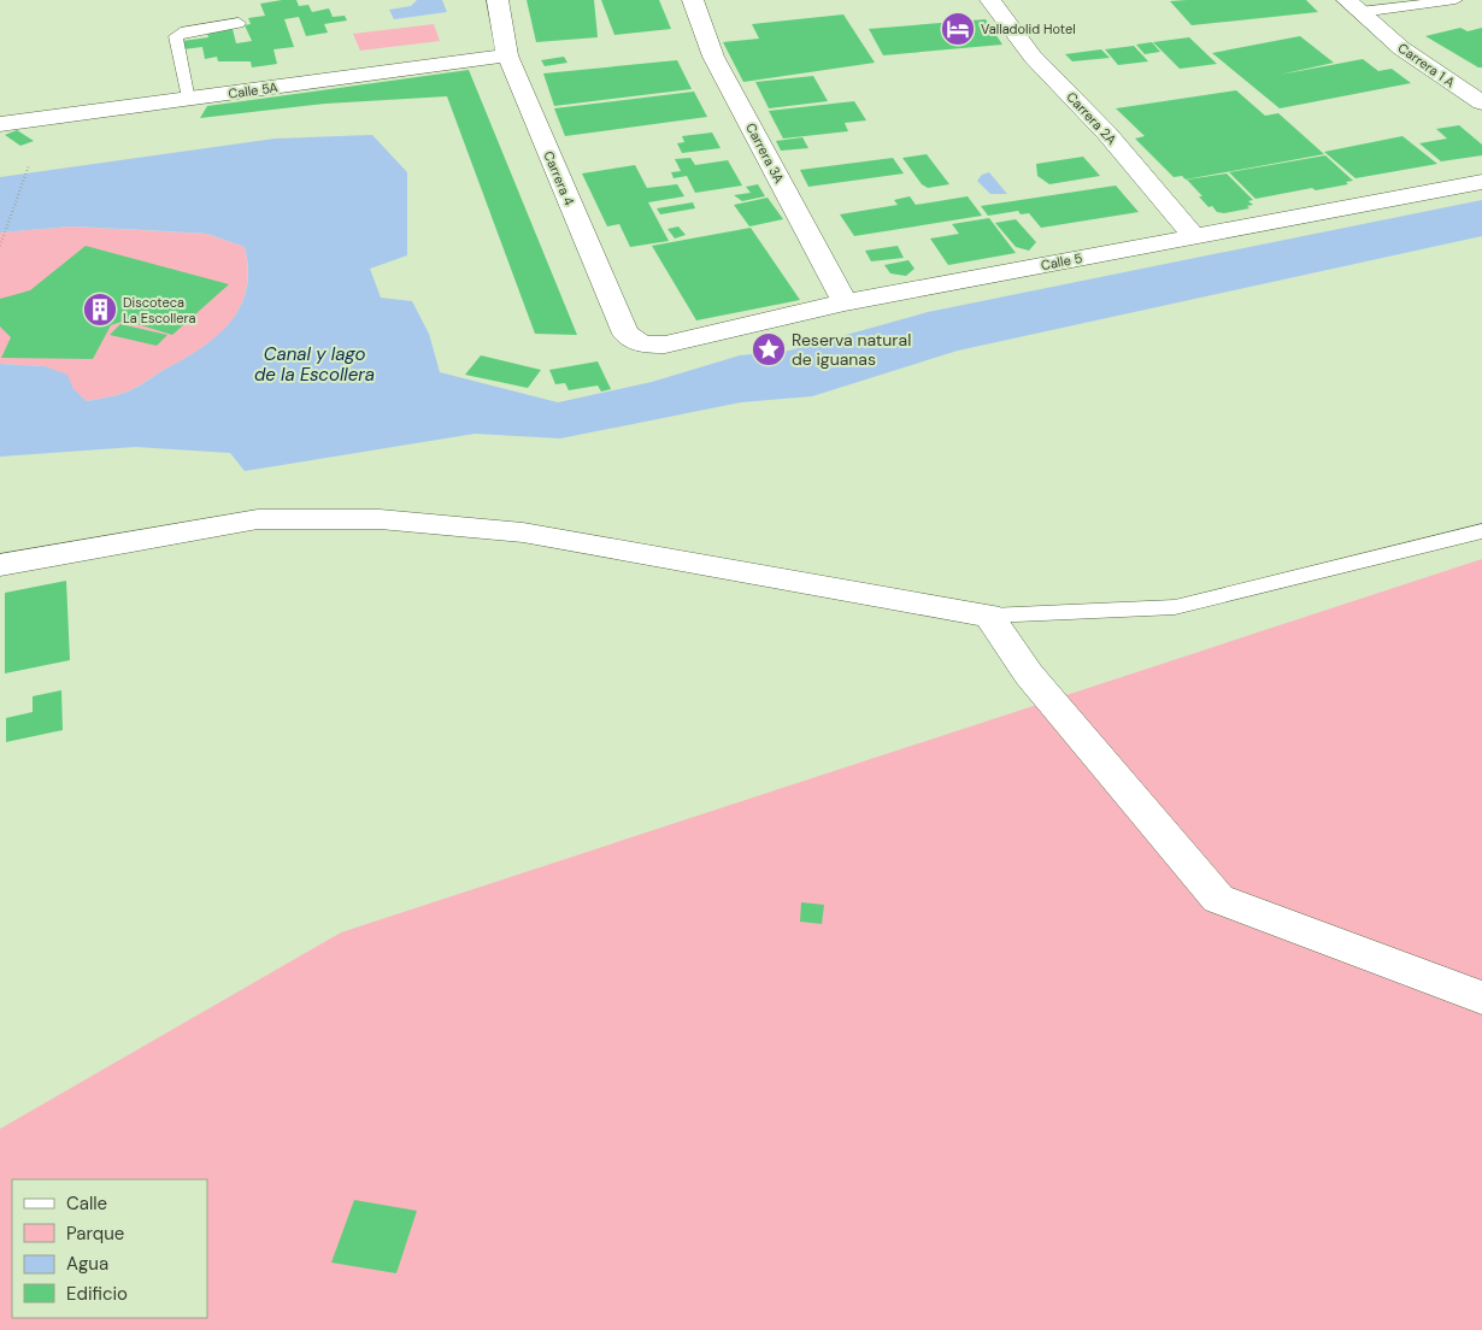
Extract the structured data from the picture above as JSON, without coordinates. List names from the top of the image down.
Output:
{
  "streets": {
    "street": [
      "Carrera 1 A",
      "Calle 5A",
      "Carrera 2A",
      "Carrera 3A",
      "Carrera 4",
      "Calle 5"
    ]
  },
  "crossings": [
    ["Calle 5A", "Carrera 4"],
    ["Carrera 2A", "Calle 5"],
    ["Carrera 3A", "Calle 5"],
    ["Carrera 4", "Calle 5"]
  ],
  "water": ["Canal y lago de la Escollera"],
  "places": {
    "hotel": ["Valladolid Hotel"],
    "building": ["Discoteca La Escollera"],
    "place": ["Reserva natural de iguanas"]
  },
  "legend": [
    "Calle",
    "Parque",
    "Agua",
    "Edificio"
  ]
}
